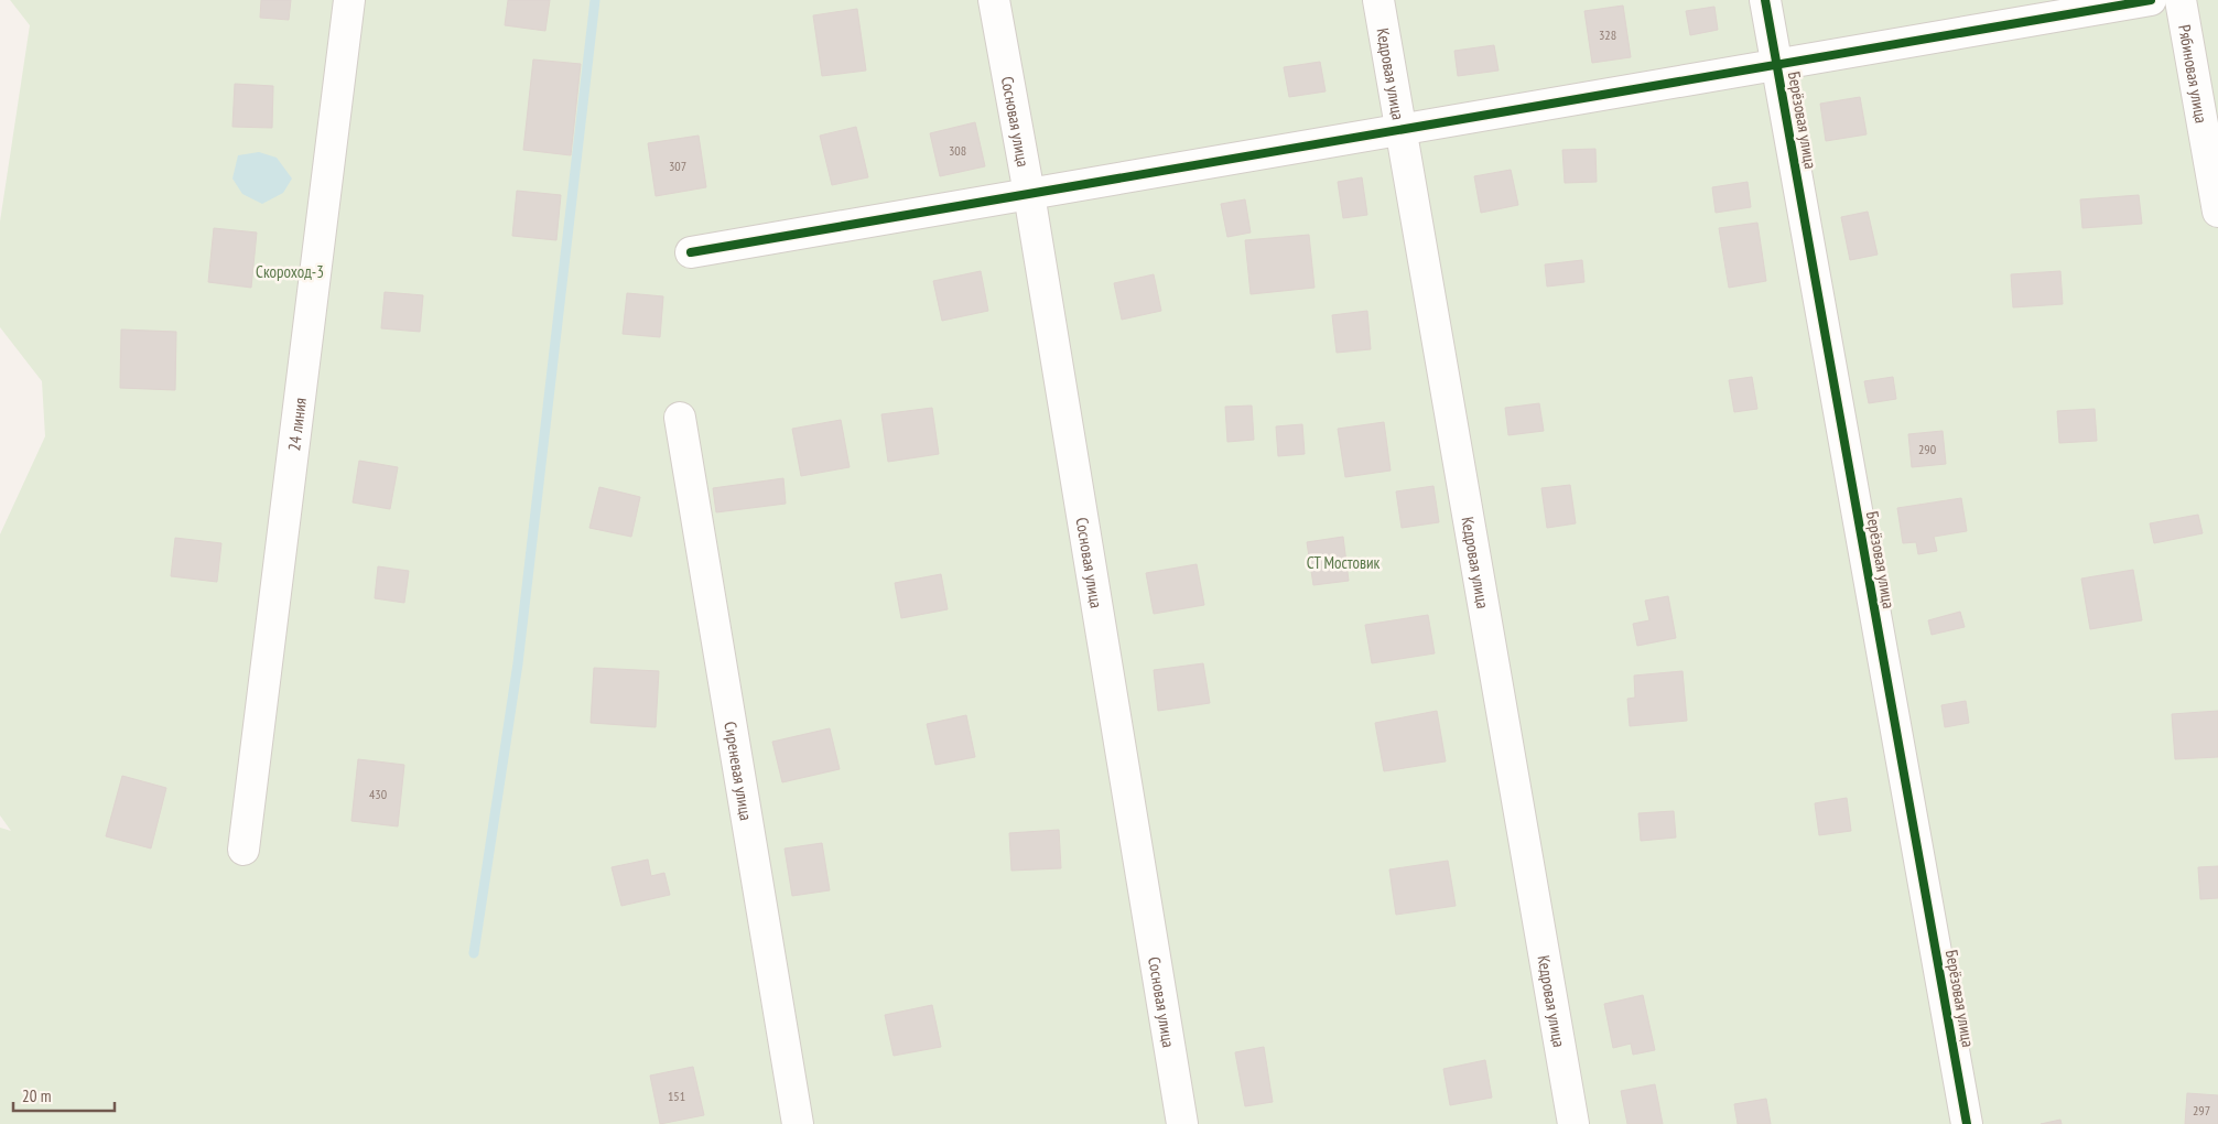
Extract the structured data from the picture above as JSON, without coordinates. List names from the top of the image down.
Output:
{
  "streets": {
    "street": [
      "Рябиновая улица",
      "Кедровая улица",
      "Берёзовая улица",
      "Сосновая улица",
      "24 линия",
      "Сиреневая улица"
    ]
  },
  "parks": ["Скороход-3", "СТ Мостовик"],
  "house_numbers": [
    "328",
    "308",
    "307",
    "290",
    "430",
    "151",
    "297"
  ],
  "scale_bar": "20 m"
}
